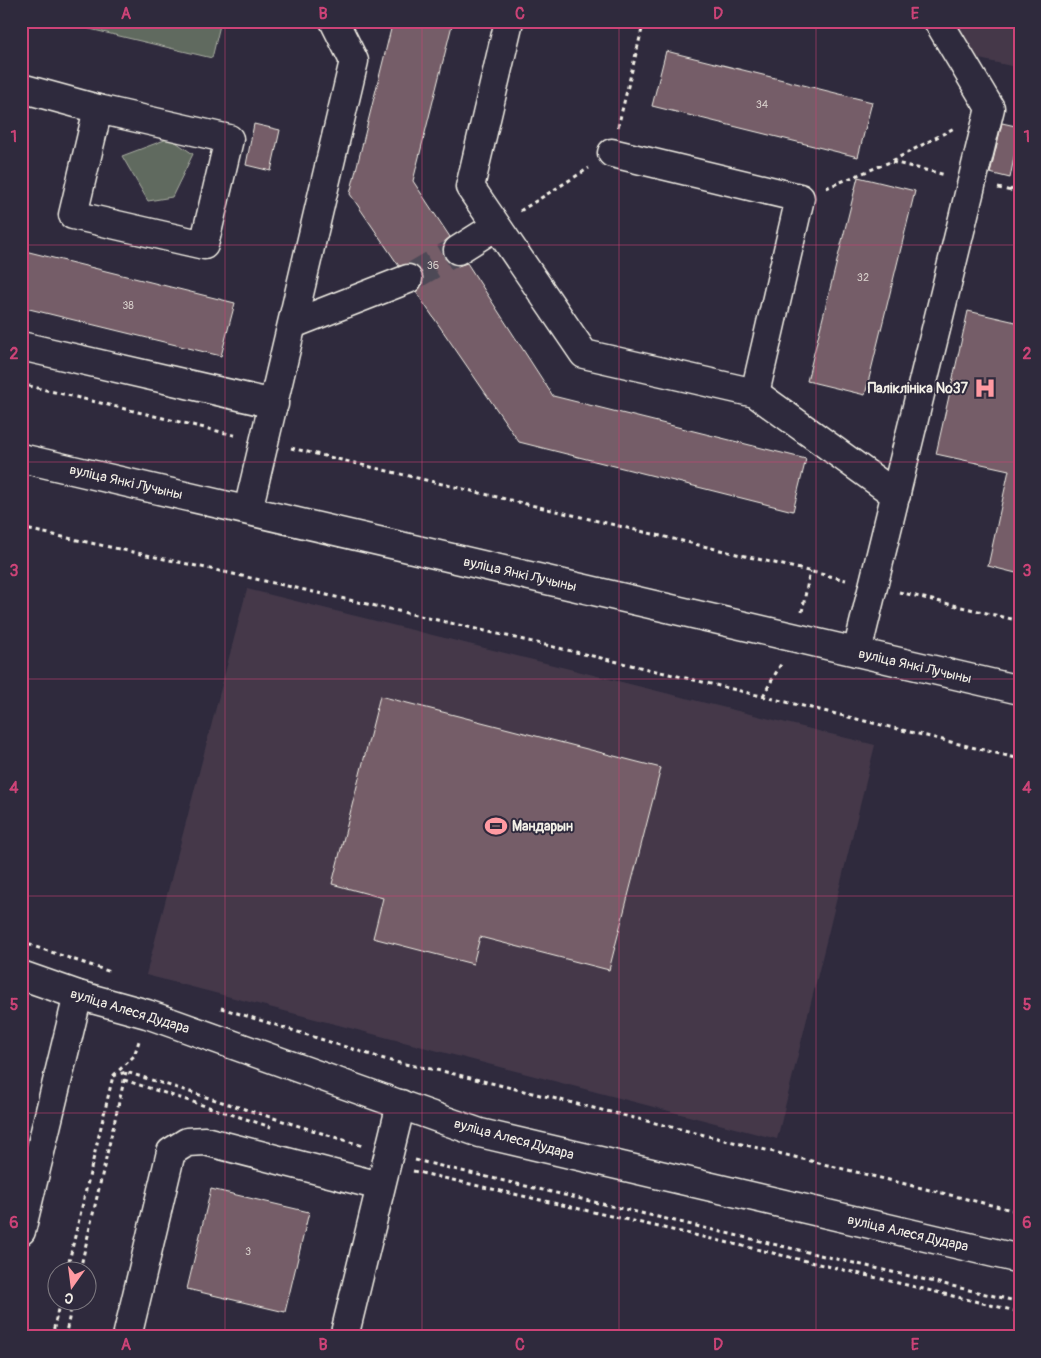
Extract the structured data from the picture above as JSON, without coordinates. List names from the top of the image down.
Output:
{
  "streets": {
    "street": ["вуліца Янкі Лучыны", "вуліца Алеся Дудара"]
  },
  "places": {
    "hospital": ["Паліклініка №37"],
    "sports": ["Мандарын"]
  },
  "house_numbers": [
    "34",
    "36",
    "32",
    "38",
    "3"
  ],
  "north": "bottom",
  "grid": {
    "columns": [
      "A",
      "B",
      "C",
      "D",
      "E"
    ],
    "rows": [
      "1",
      "2",
      "3",
      "4",
      "5",
      "6"
    ]
  }
}
